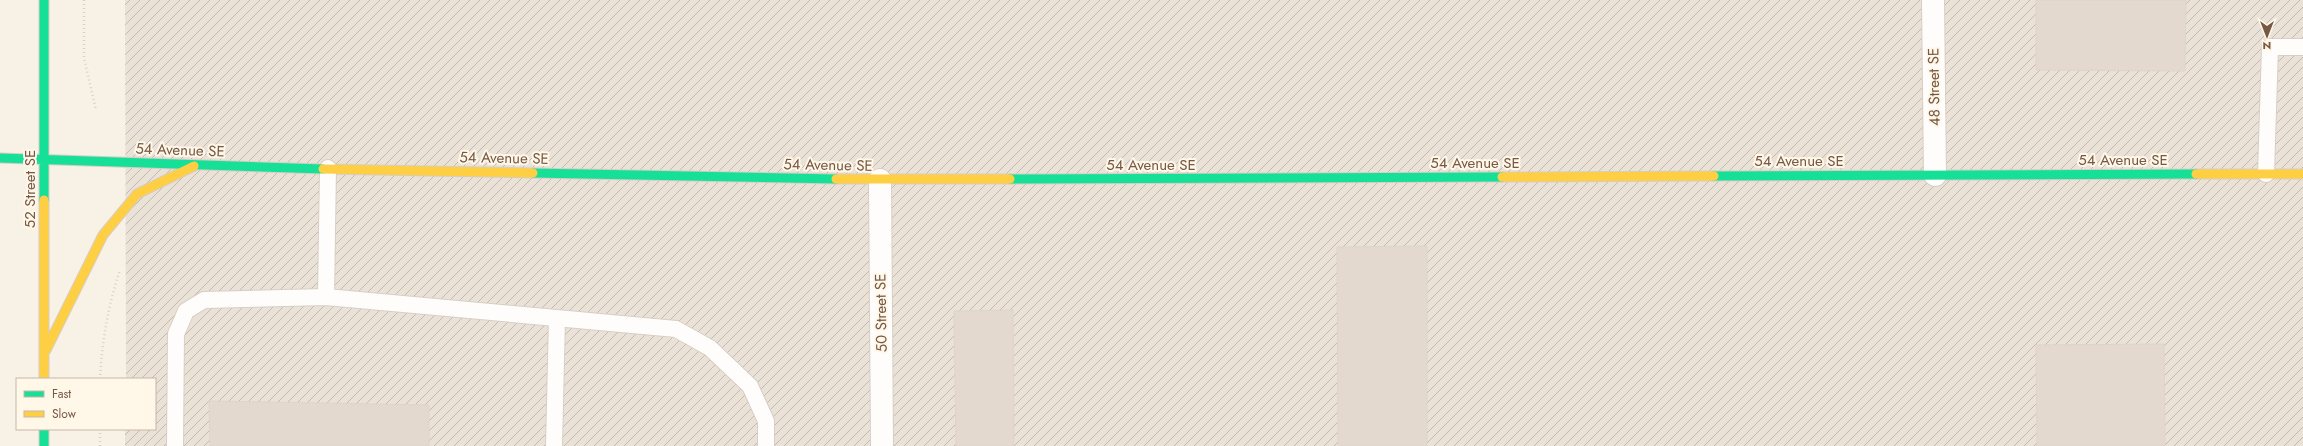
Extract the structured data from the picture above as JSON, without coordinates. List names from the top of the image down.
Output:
{
  "streets": {
    "street": [
      "48 Street SE",
      "54 Avenue SE",
      "52 Street SE",
      "50 Street SE"
    ]
  },
  "crossings": [
    ["48 Street SE", "54 Avenue SE"],
    ["54 Avenue SE", "52 Street SE"],
    ["54 Avenue SE", "50 Street SE"]
  ],
  "legend": ["Fast", "Slow"],
  "north": "bottom"
}
